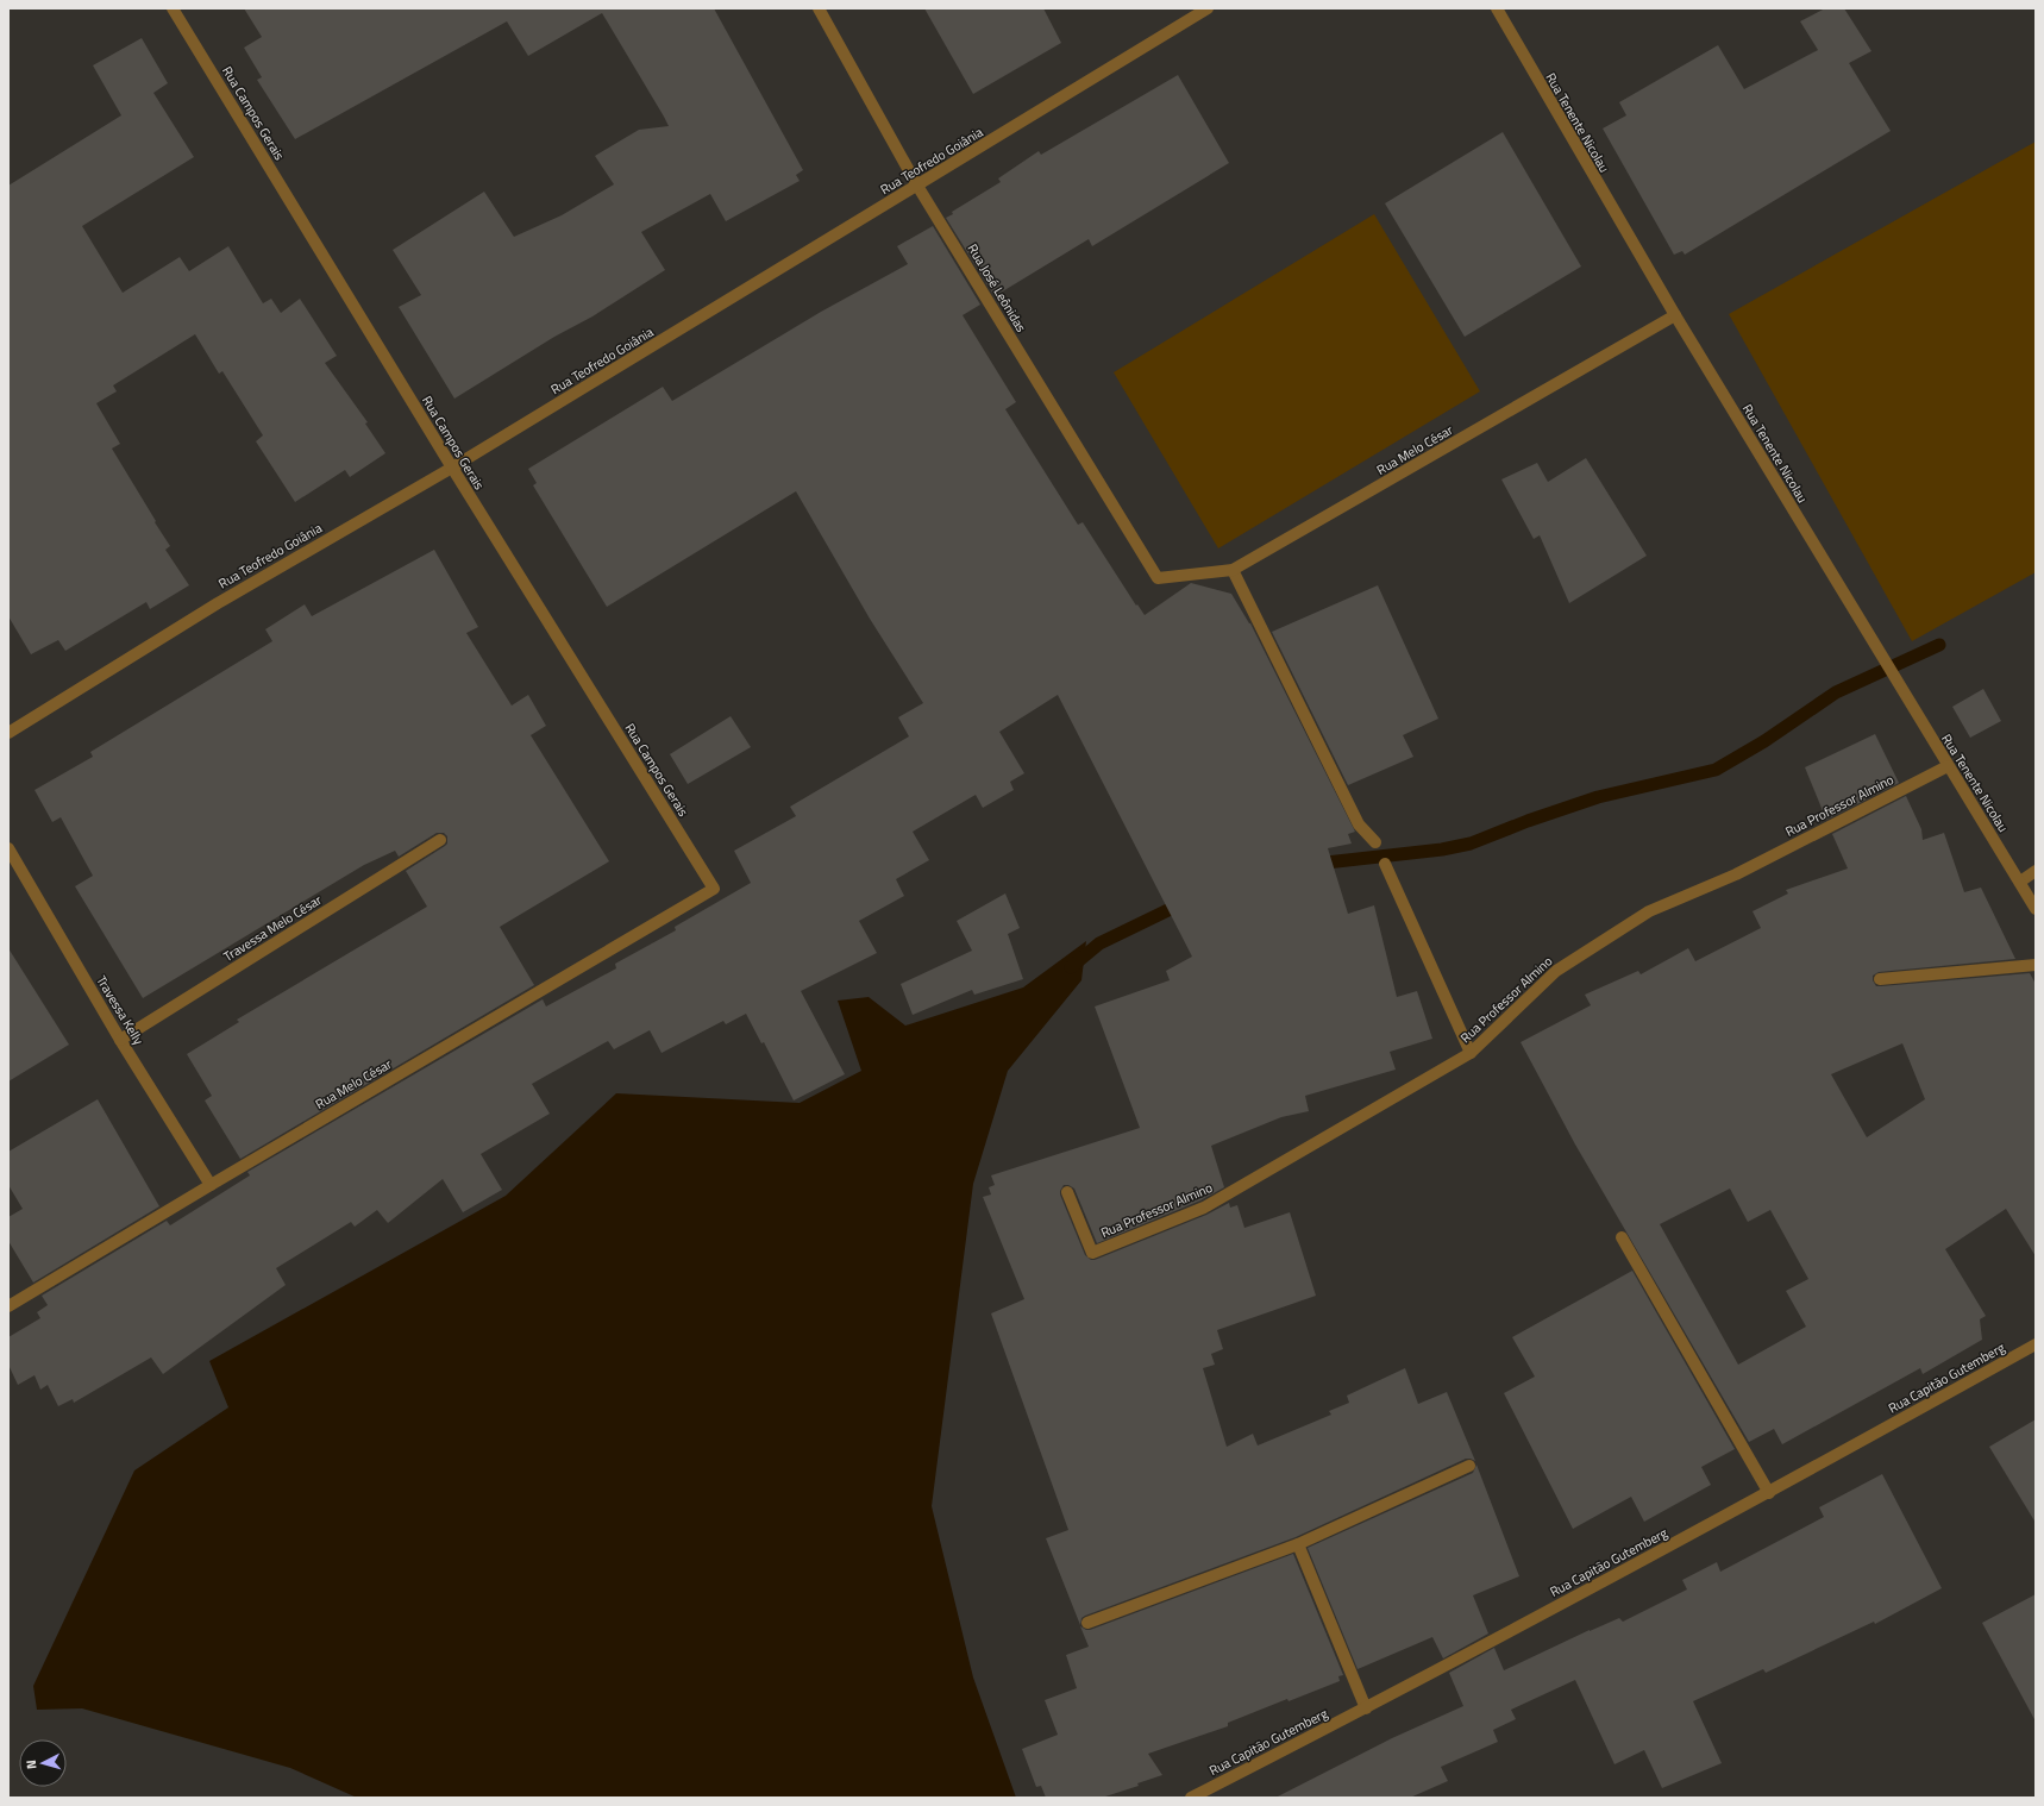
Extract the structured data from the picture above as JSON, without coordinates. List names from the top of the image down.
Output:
{
  "streets": {
    "street": [
      "Rua Campos Gerais",
      "Rua Tenente Nicolau",
      "Rua Teofredo Goiânia",
      "Rua José Leônidas",
      "Rua Melo César",
      "Rua Professor Almino",
      "Travessa Melo César",
      "Travessa Kelly",
      "Rua Capitão Gutemberg"
    ]
  },
  "crossings": [
    ["Rua Campos Gerais", "Rua Teofredo Goiânia"],
    ["Rua Campos Gerais", "Rua Melo César"],
    ["Rua Tenente Nicolau", "Rua Melo César"],
    ["Rua Tenente Nicolau", "Rua Professor Almino"],
    ["Rua Teofredo Goiânia", "Rua José Leônidas"],
    ["Rua José Leônidas", "Rua Melo César"],
    ["Rua Melo César", "Travessa Kelly"],
    ["Travessa Melo César", "Travessa Kelly"]
  ],
  "north": "left"
}
